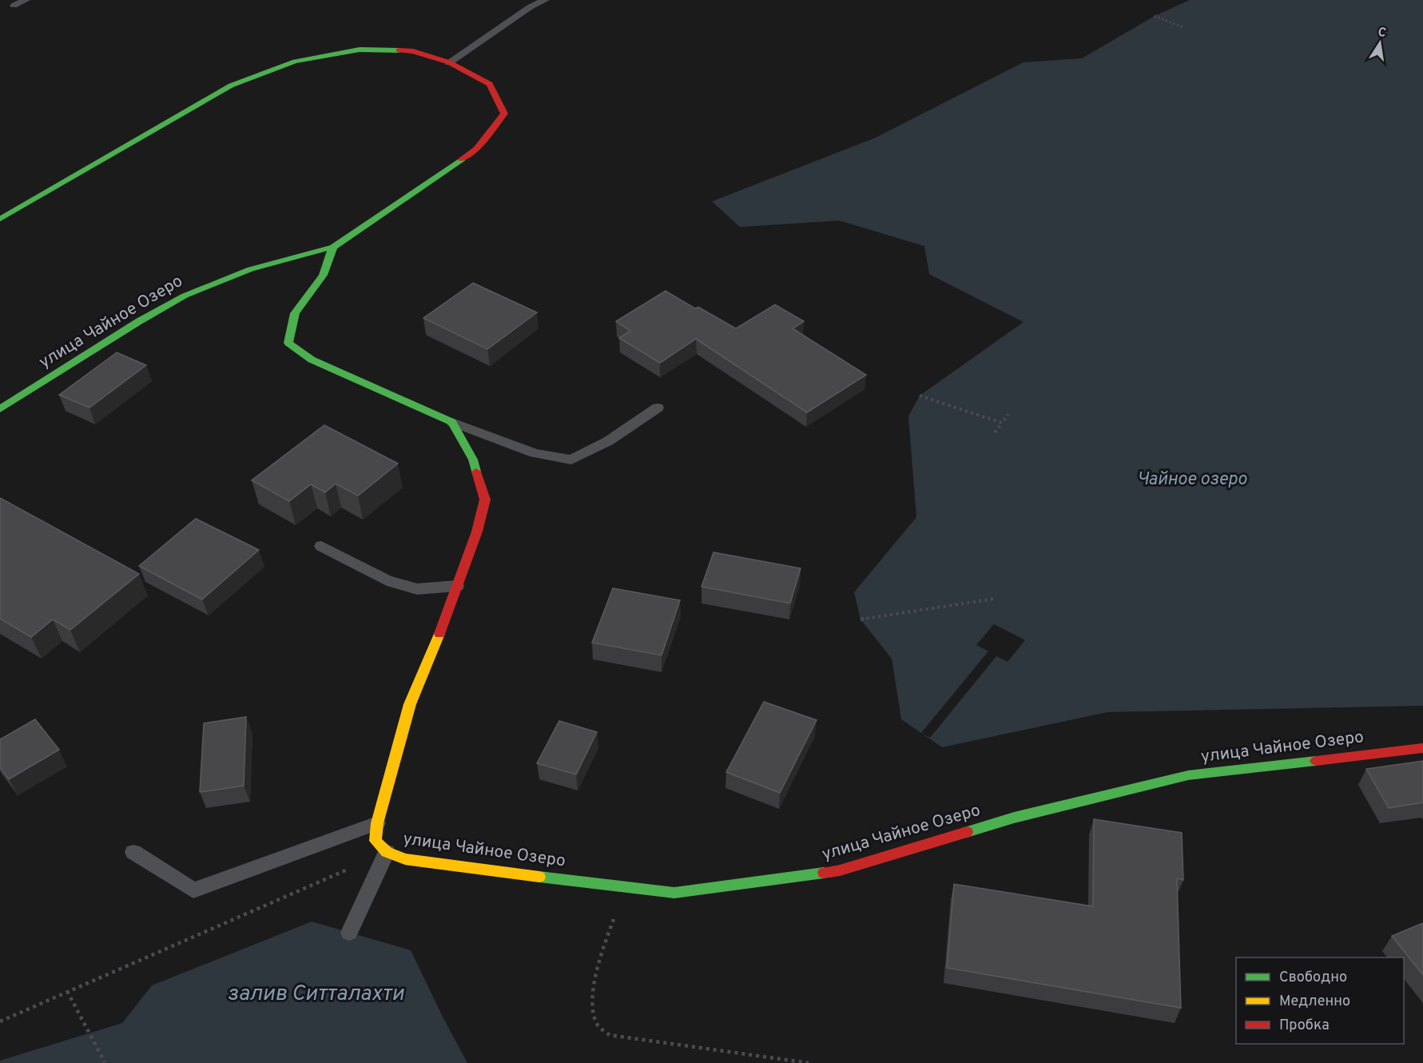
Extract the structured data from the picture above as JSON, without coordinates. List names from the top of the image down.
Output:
{
  "streets": {
    "street": ["улица Чайное Озеро"]
  },
  "water": ["Чайное озеро", "залив Ситталахти"],
  "legend": ["Свободно", "Медленно", "Пробка"],
  "north": "top"
}
